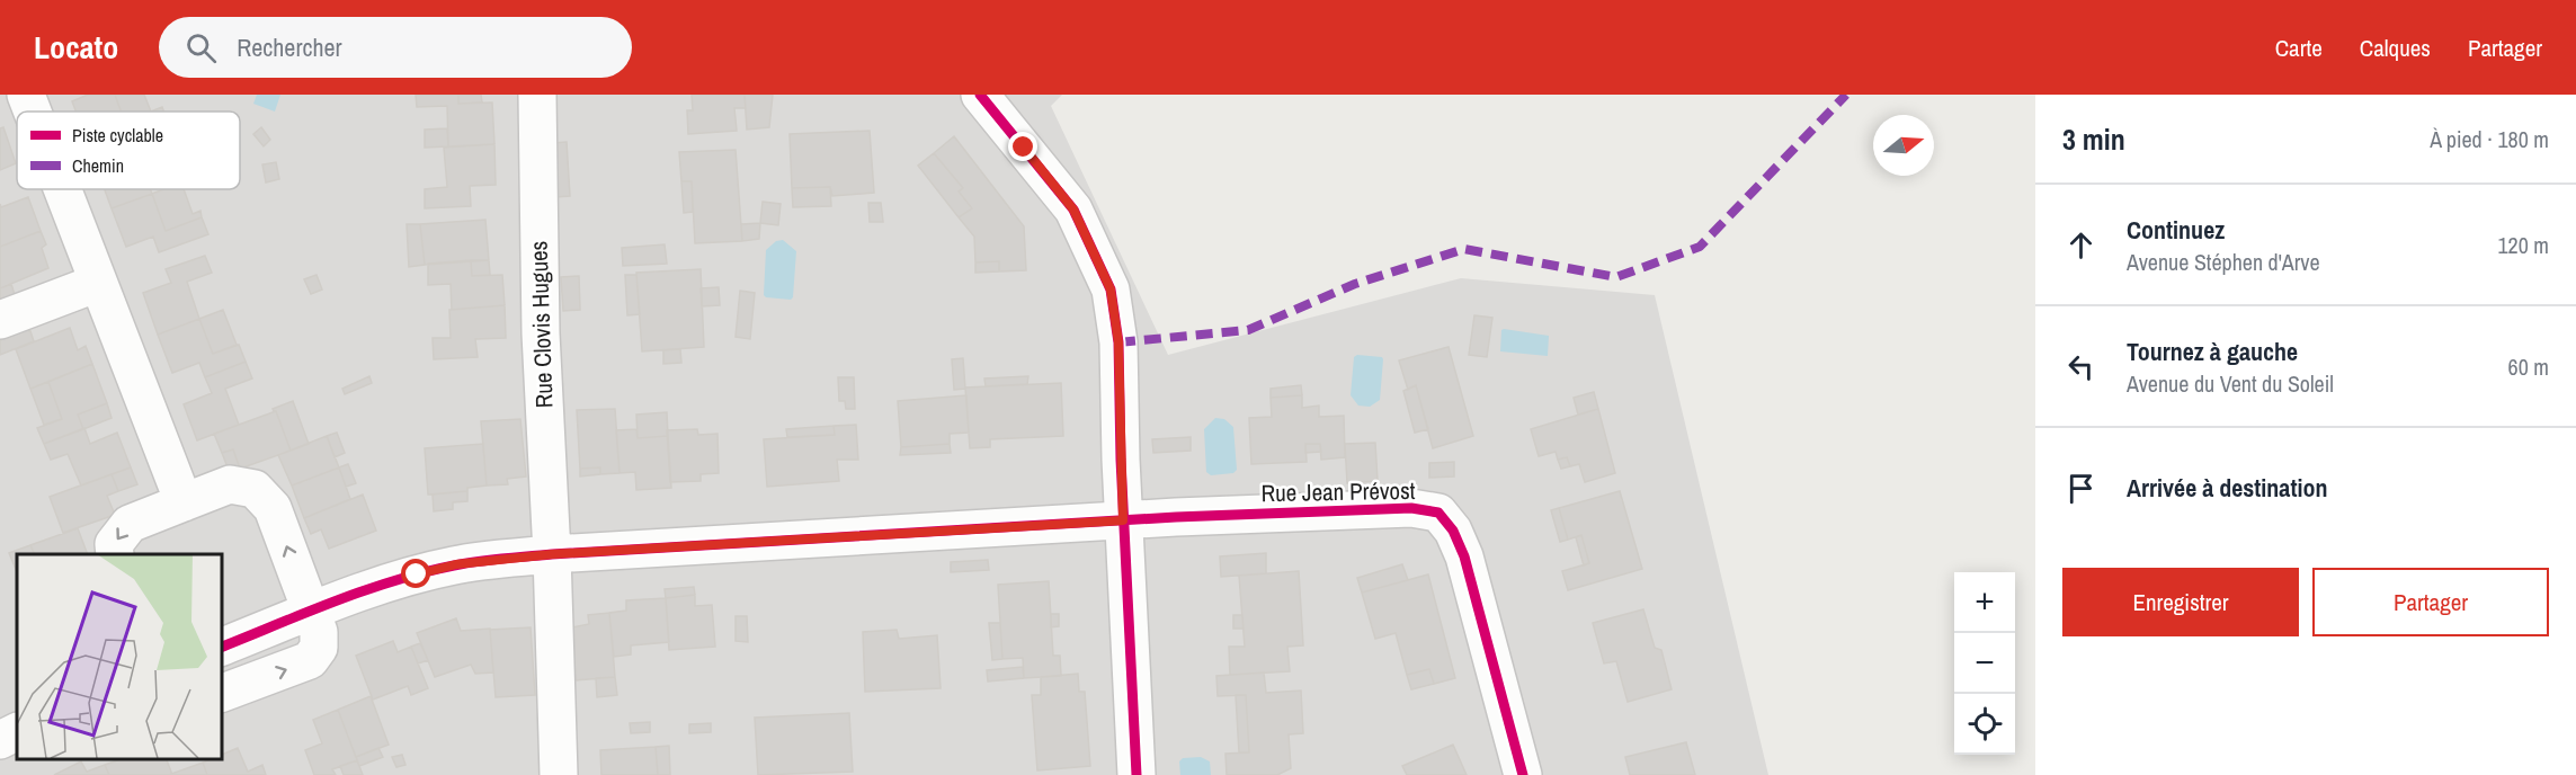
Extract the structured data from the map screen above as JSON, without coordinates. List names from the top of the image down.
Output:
{
  "streets": {
    "street": ["Rue Clovis Hugues", "Rue Jean Prévost"]
  },
  "legend": ["Piste cyclable", "Chemin"],
  "north": "right",
  "page": {
    "header": "Locato",
    "search": "Rechercher",
    "nav": ["Carte", "Calques", "Partager"],
    "heading": ["3 min", "À pied · 180 m"],
    "list": [
      ["Continuez", "Avenue Stéphen d'Arve", "120 m"],
      ["Tournez à gauche", "Avenue du Vent du Soleil", "60 m"],
      "Arrivée à destination"
    ],
    "buttons": ["Enregistrer", "Partager"],
    "map_buttons": ["+", "−"]
  }
}
